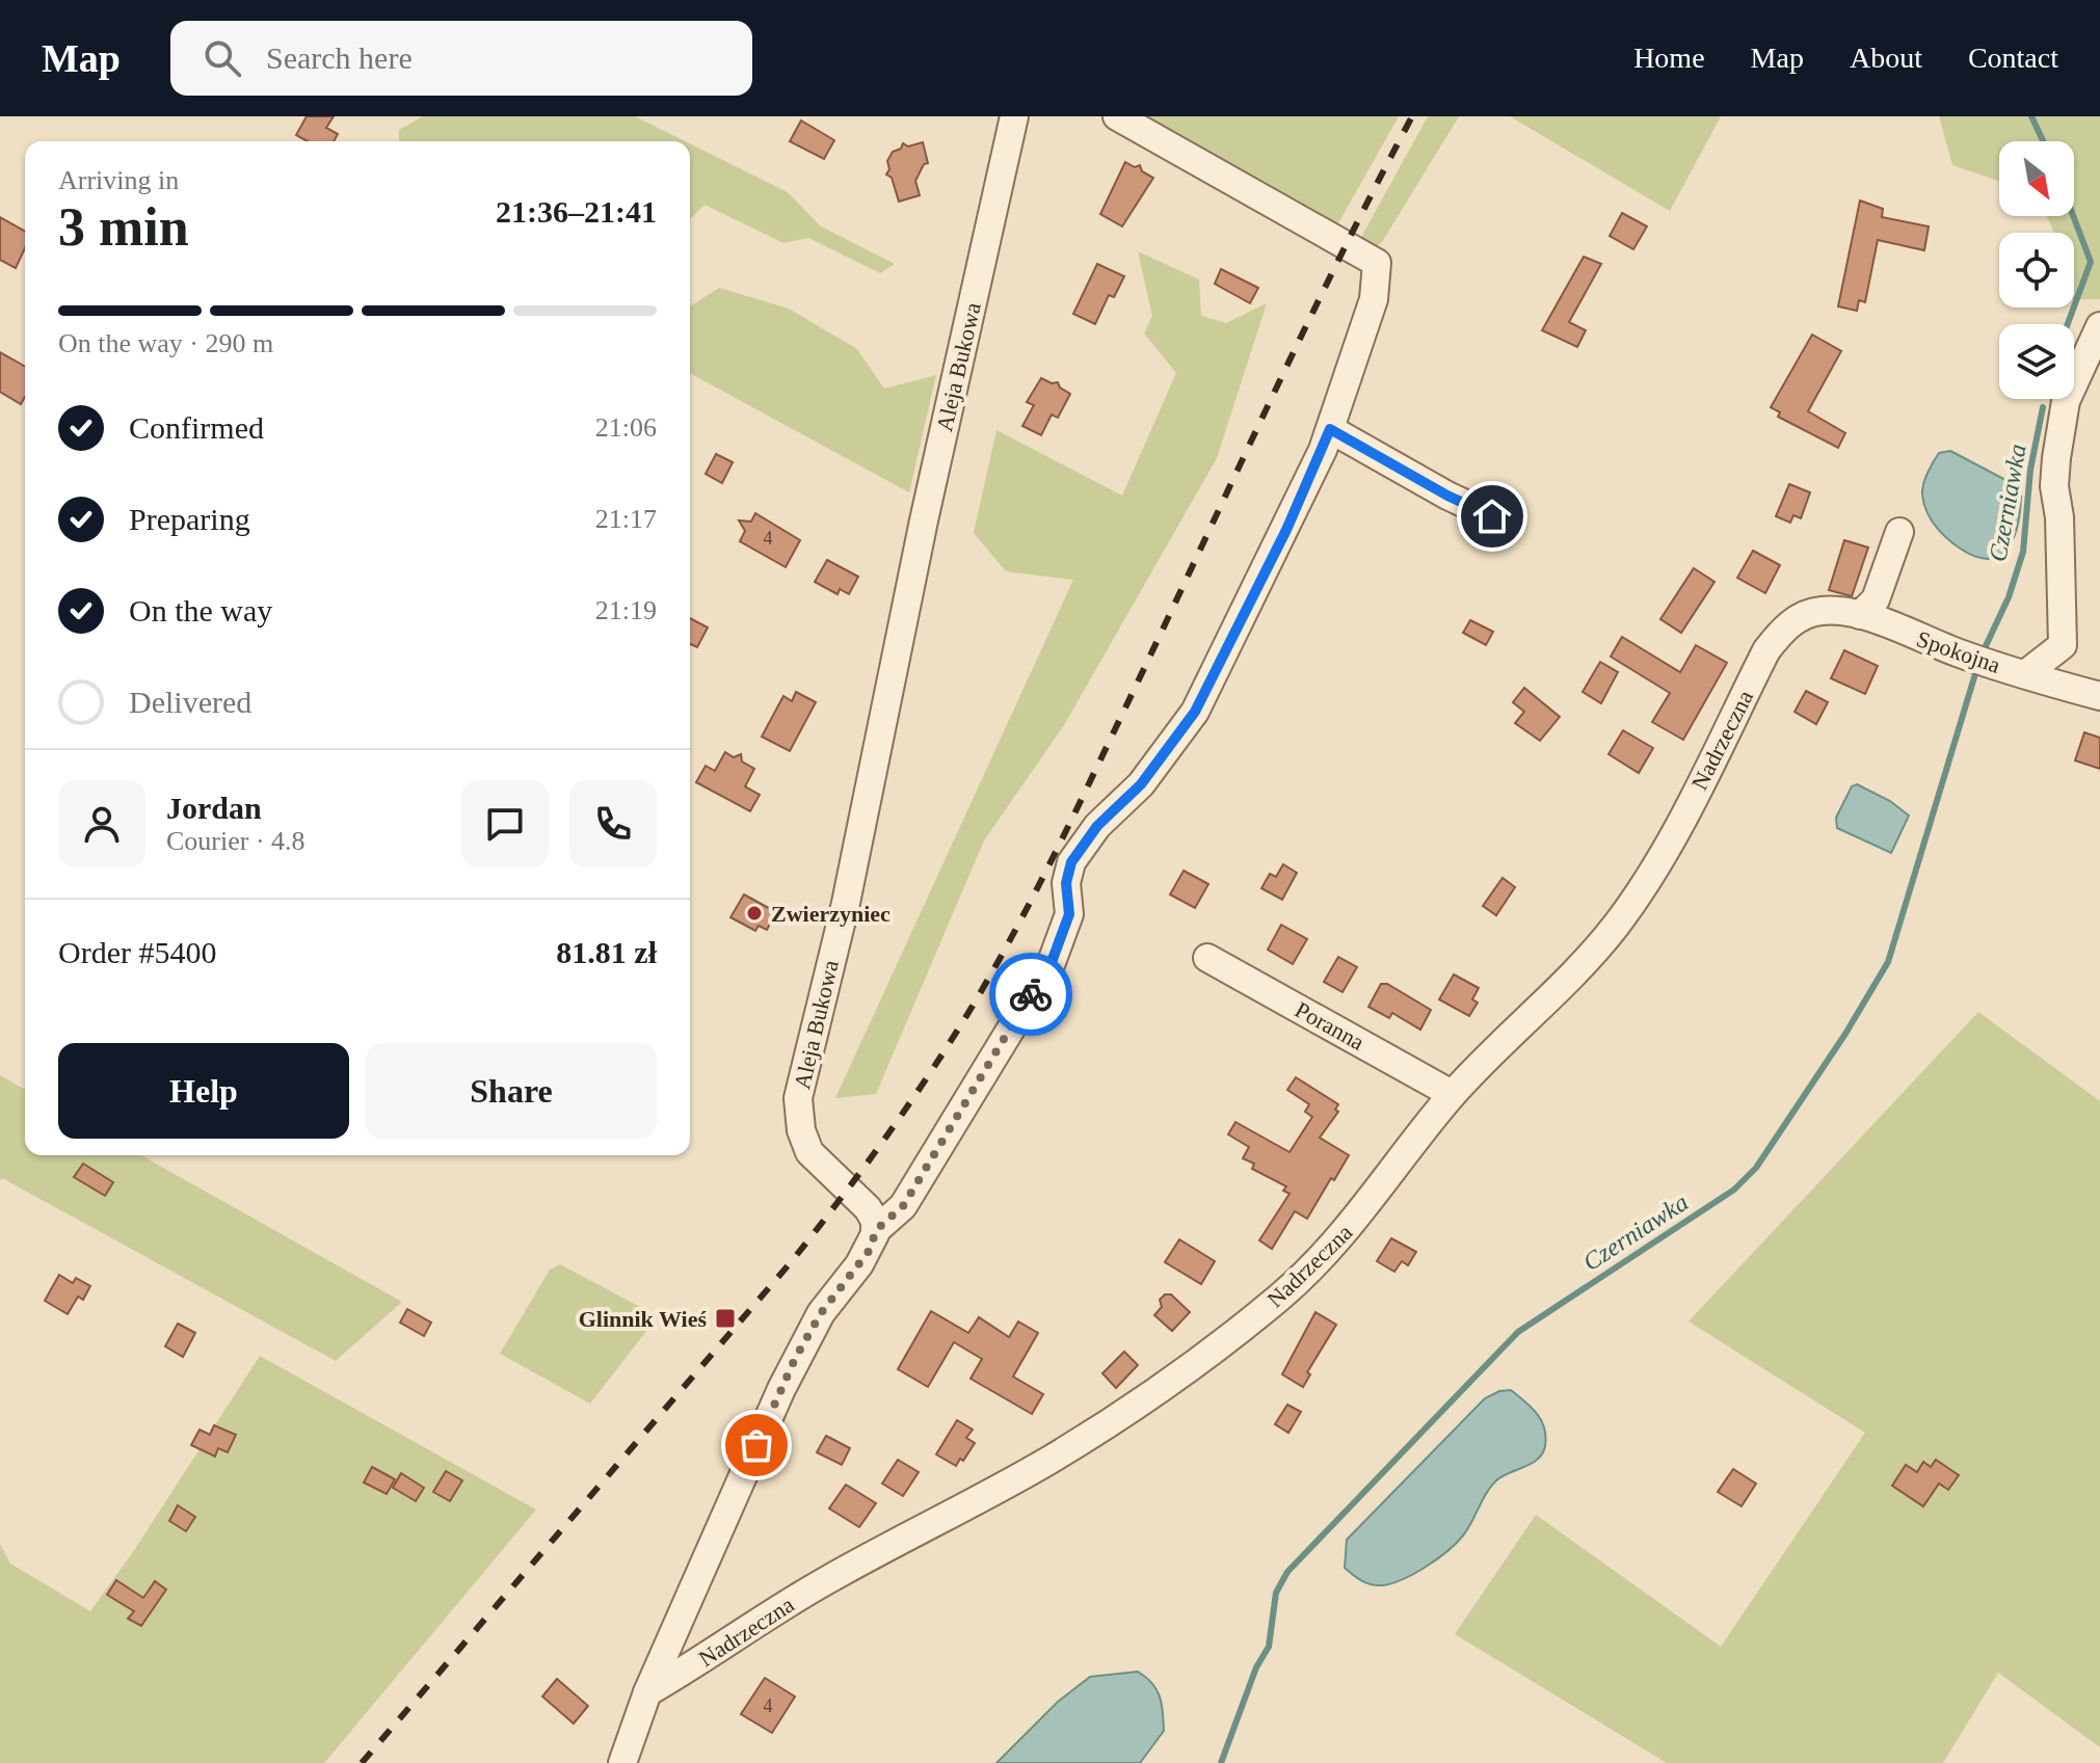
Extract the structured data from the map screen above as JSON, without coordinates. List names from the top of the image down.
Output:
{
  "streets": {
    "street": [
      "Aleja Bukowa",
      "Spokojna",
      "Nadrzeczna",
      "Poranna"
    ]
  },
  "crossings": [
    ["Spokojna", "Nadrzeczna"],
    ["Nadrzeczna", "Poranna"]
  ],
  "water": ["Czerniawka"],
  "places": {
    "other": ["Zwierzyniec"],
    "transit": ["Glinnik Wieś"]
  },
  "house_numbers": ["4", "4"],
  "north": "bottom right",
  "page": {
    "header": "Map",
    "search": "Search here",
    "nav": [
      "Home",
      "Map",
      "About",
      "Contact"
    ],
    "heading": ["3 min", "Arriving in", "21:36–21:41"],
    "panel": [
      "Jordan",
      "Courier · 4.8",
      "Order #5400",
      "81.81 zł"
    ],
    "bar": "On the way · 290 m",
    "list": [
      ["Confirmed", "21:06"],
      ["Preparing", "21:17"],
      ["On the way", "21:19"],
      "Delivered"
    ],
    "buttons": ["Help", "Share"]
  }
}
